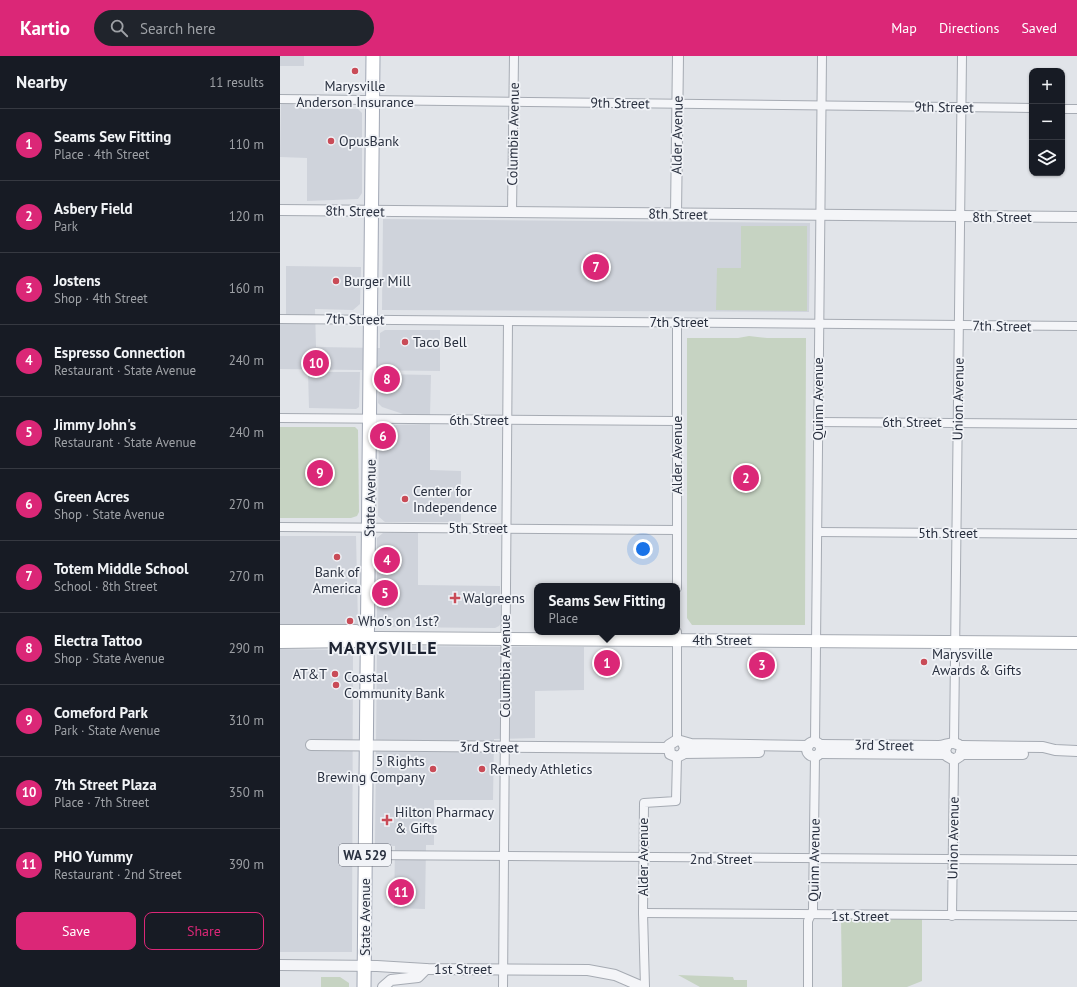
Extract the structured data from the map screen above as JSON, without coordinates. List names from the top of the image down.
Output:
{
  "streets": {
    "main road": ["State Avenue", "4th Street", "WA 529"],
    "street": [
      "9th Street",
      "Columbia Avenue",
      "Alder Avenue",
      "8th Street",
      "7th Street",
      "Quinn Avenue",
      "Union Avenue",
      "6th Street",
      "5th Street",
      "3rd Street",
      "2nd Street",
      "1st Street"
    ]
  },
  "crossings": [
    ["9th Street", "Columbia Avenue"],
    ["9th Street", "Alder Avenue"],
    ["9th Street", "Quinn Avenue"],
    ["9th Street", "Union Avenue"],
    ["9th Street", "State Avenue"],
    ["Columbia Avenue", "8th Street"],
    ["Columbia Avenue", "7th Street"],
    ["Columbia Avenue", "6th Street"],
    ["Columbia Avenue", "5th Street"],
    ["Columbia Avenue", "4th Street"],
    ["Columbia Avenue", "3rd Street"],
    ["Columbia Avenue", "2nd Street"],
    ["Columbia Avenue", "1st Street"],
    ["Alder Avenue", "8th Street"],
    ["Alder Avenue", "7th Street"],
    ["Alder Avenue", "6th Street"],
    ["Alder Avenue", "5th Street"],
    ["Alder Avenue", "4th Street"],
    ["Alder Avenue", "3rd Street"],
    ["Alder Avenue", "2nd Street"],
    ["Alder Avenue", "1st Street"],
    ["8th Street", "Quinn Avenue"],
    ["8th Street", "Union Avenue"],
    ["8th Street", "State Avenue"],
    ["7th Street", "Quinn Avenue"],
    ["7th Street", "Union Avenue"],
    ["7th Street", "State Avenue"],
    ["Quinn Avenue", "6th Street"],
    ["Quinn Avenue", "5th Street"],
    ["Quinn Avenue", "4th Street"],
    ["Quinn Avenue", "3rd Street"],
    ["Quinn Avenue", "2nd Street"],
    ["Quinn Avenue", "1st Street"],
    ["Union Avenue", "6th Street"],
    ["Union Avenue", "5th Street"],
    ["Union Avenue", "4th Street"],
    ["Union Avenue", "3rd Street"],
    ["Union Avenue", "2nd Street"],
    ["Union Avenue", "1st Street"],
    ["6th Street", "State Avenue"],
    ["State Avenue", "5th Street"],
    ["State Avenue", "4th Street"],
    ["State Avenue", "3rd Street"],
    ["State Avenue", "2nd Street"],
    ["State Avenue", "1st Street"]
  ],
  "districts": ["MARYSVILLE"],
  "places": {
    "other": [
      "Marysville Anderson Insurance",
      "OpusBank",
      "Burger Mill",
      "Taco Bell",
      "Center for Independence",
      "Bank of America",
      "Who's on 1st?",
      "Marysville Awards & Gifts",
      "AT&T",
      "Coastal Community Bank",
      "5 Rights Brewing Company",
      "Remedy Athletics"
    ],
    "health": ["Walgreens", "Hilton Pharmacy & Gifts"]
  },
  "page": {
    "header": "Kartio",
    "search": "Search here",
    "nav": ["Map", "Directions", "Saved"],
    "heading": ["Nearby", "11 results"],
    "map_buttons": ["+", "−"],
    "list": [
      {
        "mark": "1",
        "name": "Seams Sew Fitting",
        "note": "Place · 4th Street",
        "value": "110 m"
      },
      {
        "mark": "2",
        "name": "Asbery Field",
        "note": "Park",
        "value": "120 m"
      },
      {
        "mark": "3",
        "name": "Jostens",
        "note": "Shop · 4th Street",
        "value": "160 m"
      },
      {
        "mark": "4",
        "name": "Espresso Connection",
        "note": "Restaurant · State Avenue",
        "value": "240 m"
      },
      {
        "mark": "5",
        "name": "Jimmy John's",
        "note": "Restaurant · State Avenue",
        "value": "240 m"
      },
      {
        "mark": "6",
        "name": "Green Acres",
        "note": "Shop · State Avenue",
        "value": "270 m"
      },
      {
        "mark": "7",
        "name": "Totem Middle School",
        "note": "School · 8th Street",
        "value": "270 m"
      },
      {
        "mark": "8",
        "name": "Electra Tattoo",
        "note": "Shop · State Avenue",
        "value": "290 m"
      },
      {
        "mark": "9",
        "name": "Comeford Park",
        "note": "Park · State Avenue",
        "value": "310 m"
      },
      {
        "mark": "10",
        "name": "7th Street Plaza",
        "note": "Place · 7th Street",
        "value": "350 m"
      },
      {
        "mark": "11",
        "name": "PHO Yummy",
        "note": "Restaurant · 2nd Street",
        "value": "390 m"
      }
    ],
    "pins": [
      "7",
      "10",
      "8",
      "6",
      "9",
      "2",
      "4",
      "5",
      "1",
      "3",
      "11"
    ],
    "popup": ["Seams Sew Fitting", "Place"],
    "buttons": ["Save", "Share"]
  }
}
